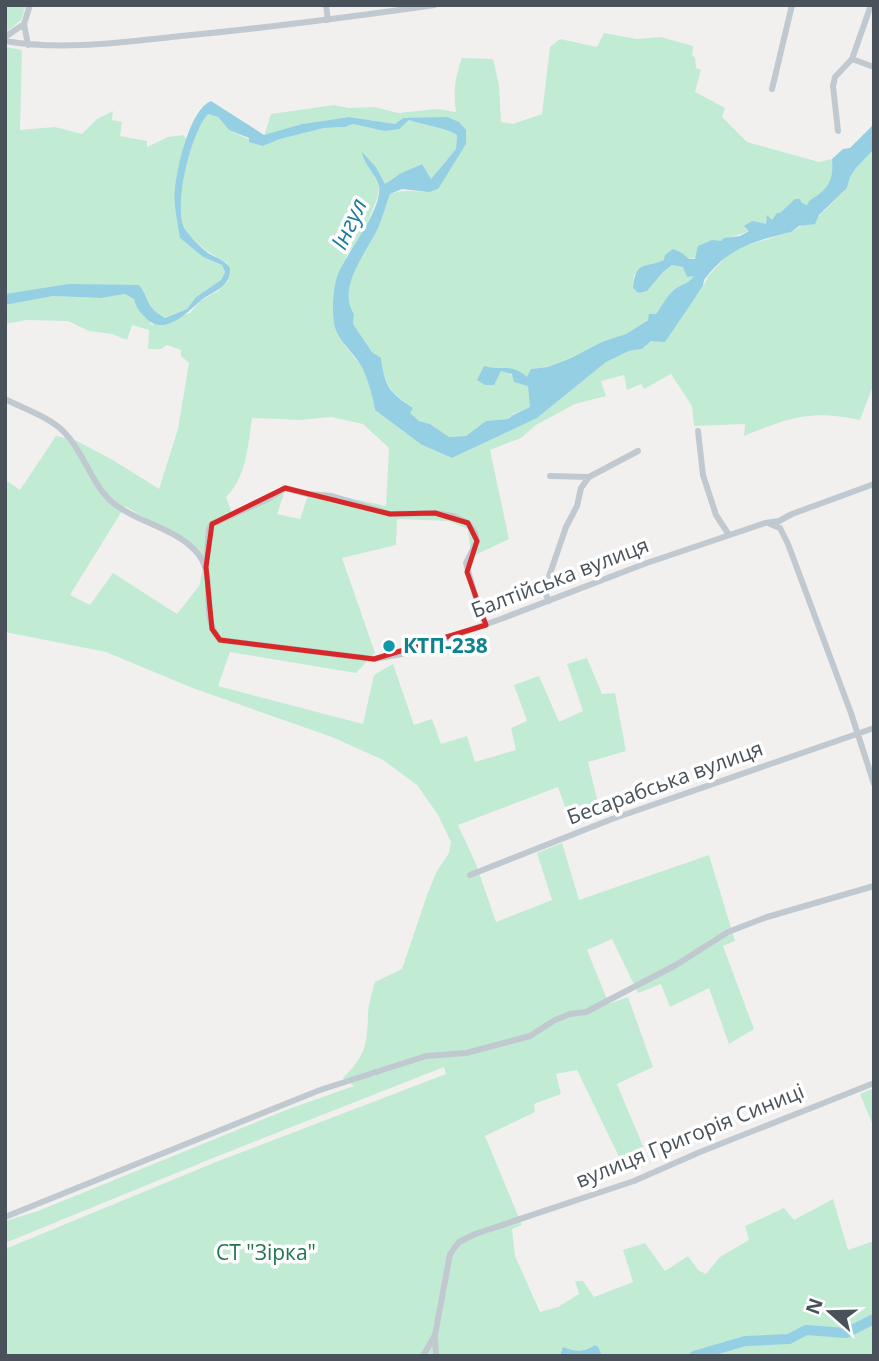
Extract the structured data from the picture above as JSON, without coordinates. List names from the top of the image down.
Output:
{
  "streets": {
    "street": ["Балтійська вулиця", "Бесарабська вулиця", "вулиця Григорія Синиці"]
  },
  "water": ["Інгул"],
  "parks": ["СТ \"Зірка\""],
  "places": ["КТП-238"],
  "north": "left"
}
